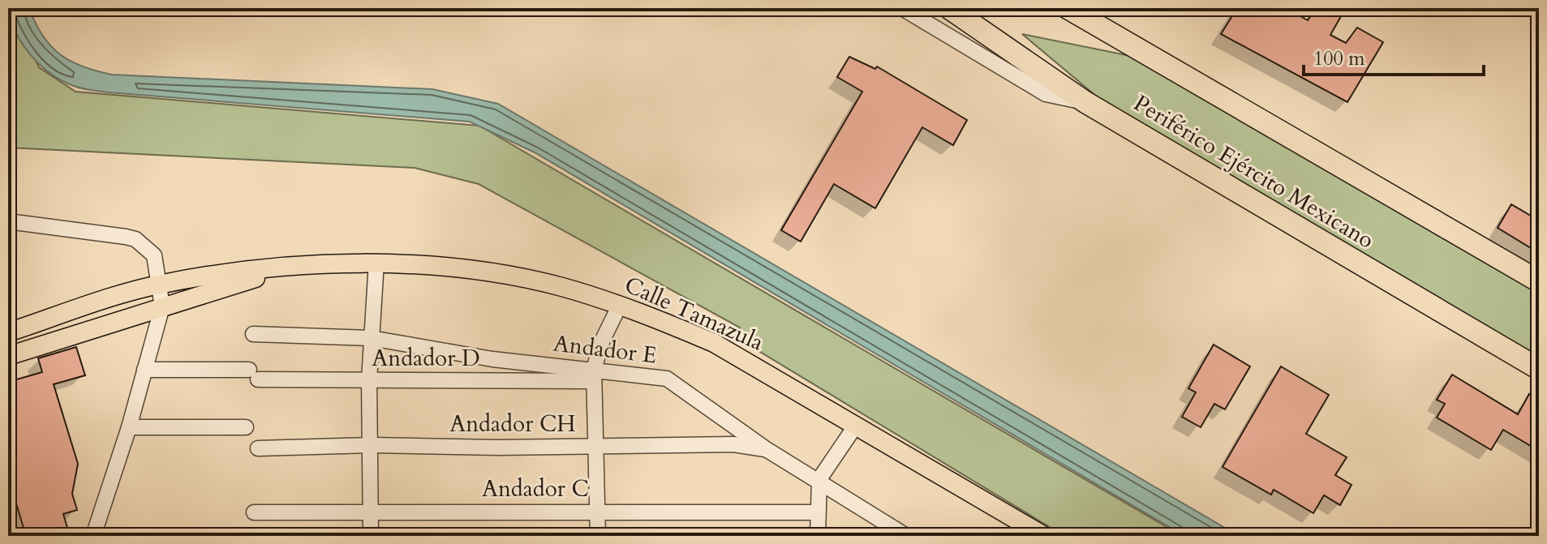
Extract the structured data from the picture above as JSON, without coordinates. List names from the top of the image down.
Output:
{
  "streets": {
    "highway": ["Periférico Ejército Mexicano"],
    "main road": ["Calle Tamazula"],
    "street": [
      "Andador E",
      "Andador D",
      "Andador CH",
      "Andador C"
    ]
  },
  "crossings": [
    ["Andador E", "Andador D"],
    ["Andador E", "Andador CH"]
  ],
  "scale_bar": "100 m"
}
